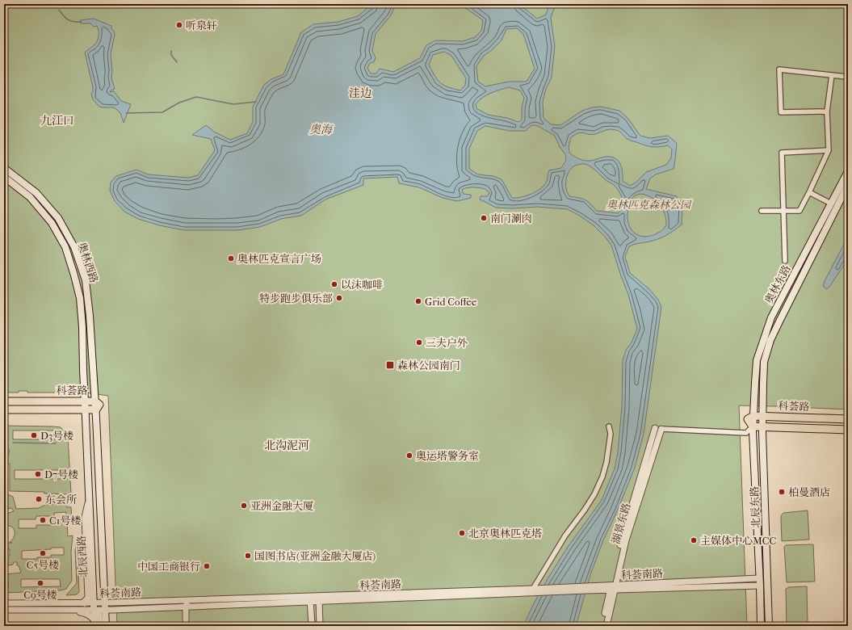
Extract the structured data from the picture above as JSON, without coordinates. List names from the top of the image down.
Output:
{
  "streets": {
    "main road": [
      "奥林西路",
      "奥林东路",
      "科荟路",
      "北辰东路",
      "北辰西路"
    ],
    "street": ["湖景东路", "科荟南路"]
  },
  "crossings": [
    ["奥林西路", "科荟路"],
    ["奥林西路", "北辰西路"],
    ["奥林东路", "科荟路"],
    ["奥林东路", "北辰东路"],
    ["科荟路", "北辰东路"],
    ["科荟路", "湖景东路"],
    ["科荟路", "北辰西路"],
    ["北辰东路", "科荟南路"],
    ["湖景东路", "科荟南路"],
    ["北辰西路", "科荟南路"]
  ],
  "districts": ["洼边", "九江口", "北沟泥河"],
  "water": ["奥海"],
  "parks": ["奥林匹克森林公园"],
  "places": {
    "other": [
      "听泉轩",
      "南门涮肉",
      "奥林匹克宣言广场",
      "以沫咖啡",
      "特步跑步俱乐部",
      "Grid Coffee",
      "三夫户外",
      "D3号楼",
      "奥运塔警务室",
      "D7号楼",
      "柏曼酒店",
      "东会所",
      "亚洲金融大厦",
      "C1号楼",
      "北京奥林匹克塔",
      "主媒体中心MCC",
      "C5号楼",
      "国图书店(亚洲金融大厦店)",
      "中国工商银行",
      "C9号楼"
    ],
    "transit": ["森林公园南门"]
  }
}
